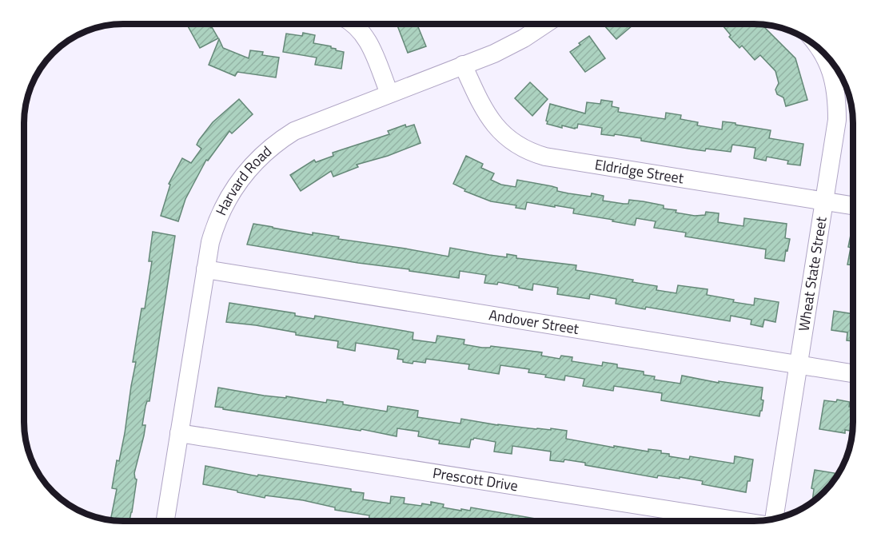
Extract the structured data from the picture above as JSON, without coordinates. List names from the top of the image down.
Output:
{
  "streets": {
    "street": [
      "Eldridge Street",
      "Harvard Road",
      "Wheat State Street",
      "Andover Street",
      "Prescott Drive"
    ]
  },
  "crossings": [
    ["Eldridge Street", "Harvard Road"],
    ["Eldridge Street", "Wheat State Street"],
    ["Harvard Road", "Andover Street"],
    ["Harvard Road", "Prescott Drive"],
    ["Wheat State Street", "Andover Street"]
  ]
}
